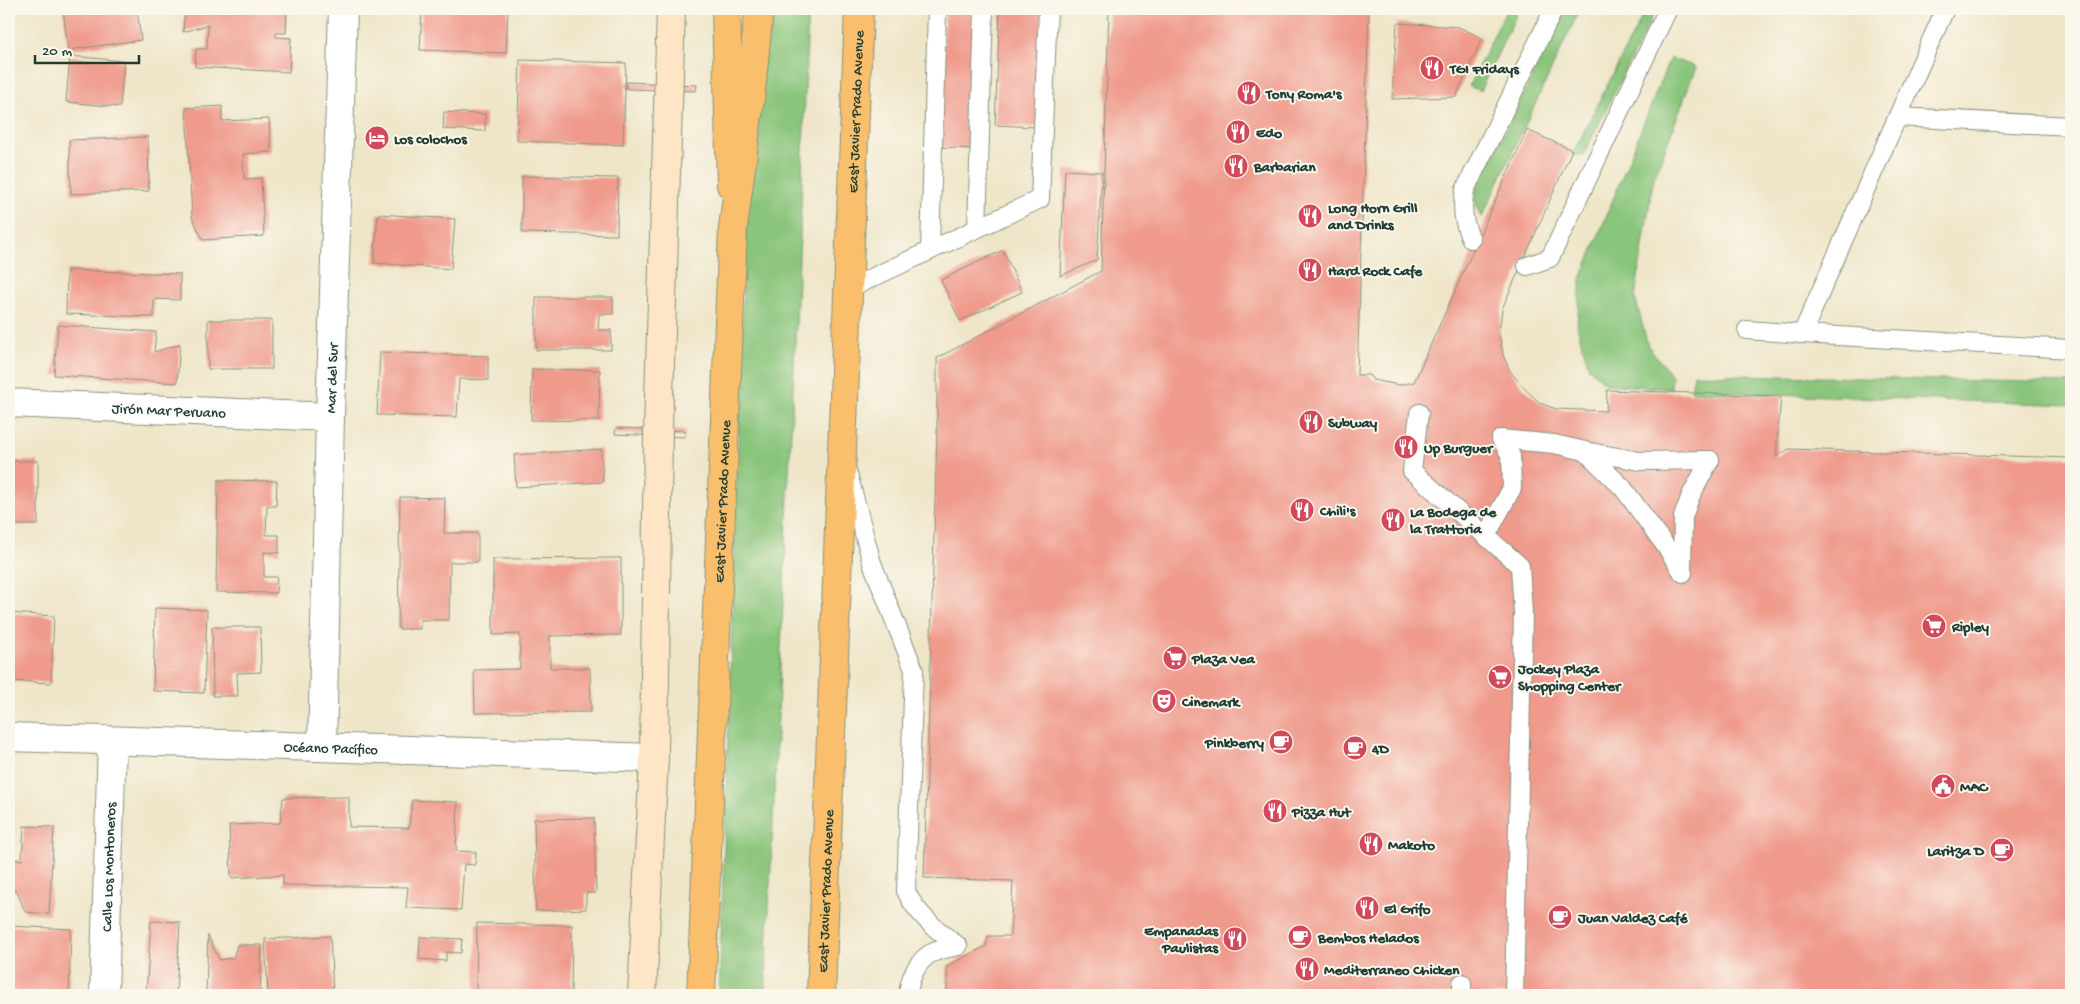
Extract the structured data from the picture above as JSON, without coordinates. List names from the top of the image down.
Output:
{
  "streets": {
    "main road": ["East Javier Prado Avenue"],
    "street": [
      "Mar del Sur",
      "Jirón Mar Peruano",
      "Océano Pacífico",
      "Calle Los Montoneros"
    ]
  },
  "crossings": [
    ["Mar del Sur", "Jirón Mar Peruano"],
    ["Mar del Sur", "Océano Pacífico"],
    ["Océano Pacífico", "Calle Los Montoneros"]
  ],
  "places": {
    "restaurant": [
      "TGI Fridays",
      "Tony Roma's",
      "Edo",
      "Barbarian",
      "Long Horn Grill and Drinks",
      "Hard Rock Cafe",
      "Subway",
      "Up Burguer",
      "Chili's",
      "La Bodega de la Trattoria",
      "Pizza Hut",
      "Makoto",
      "El Grifo",
      "Empanadas Paulistas",
      "Mediterraneo Chicken"
    ],
    "hotel": ["Los colochos"],
    "supermarket": ["Ripley", "Plaza Vea", "Jockey Plaza Shopping Center"],
    "theatre": ["Cinemark"],
    "cafe": [
      "Pinkberry",
      "4D",
      "Laritza D",
      "Juan Valdez Café",
      "Bembos Helados"
    ],
    "public building": ["MAC"]
  },
  "scale_bar": "20 m"
}
